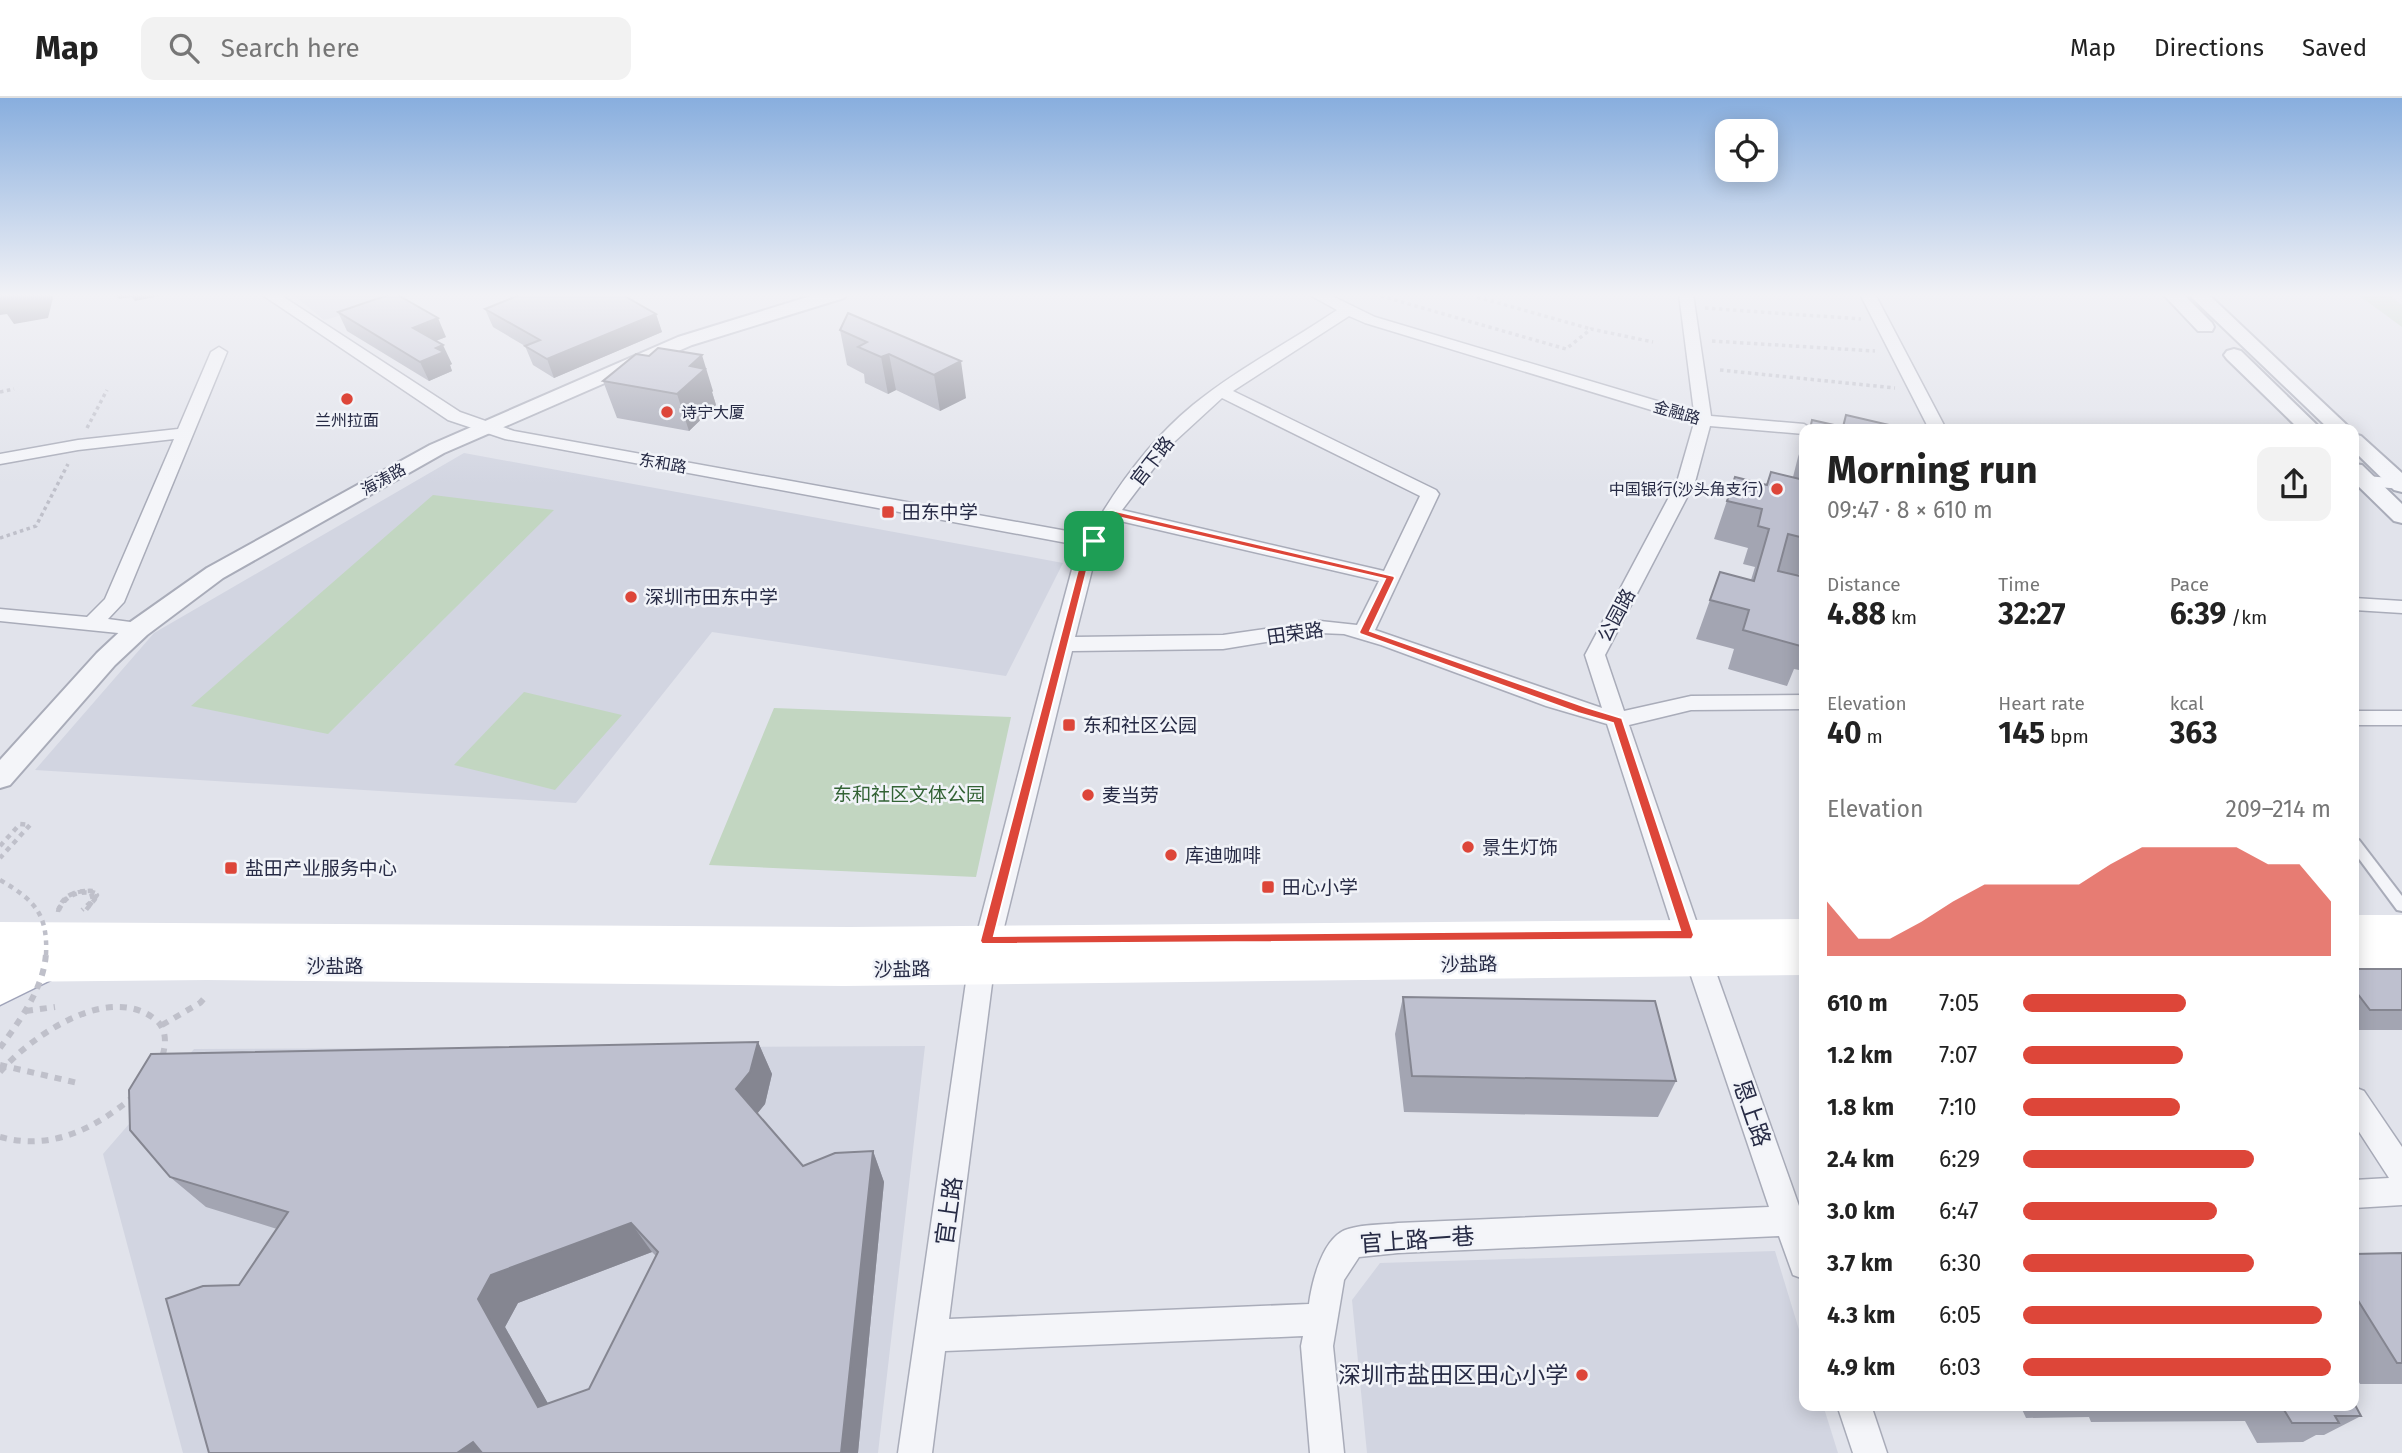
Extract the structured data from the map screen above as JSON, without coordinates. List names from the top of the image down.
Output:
{
  "streets": {
    "main road": ["沙盐路"],
    "street": [
      "金融路",
      "官下路",
      "东和路",
      "海涛路",
      "公园路",
      "田荣路",
      "恩上路",
      "官上路",
      "官上路一巷"
    ]
  },
  "crossings": [
    ["金融路", "公园路"],
    ["官下路", "东和路"],
    ["官下路", "田荣路"],
    ["官下路", "沙盐路"],
    ["官下路", "官上路"],
    ["东和路", "海涛路"],
    ["公园路", "田荣路"],
    ["公园路", "沙盐路"],
    ["公园路", "恩上路"],
    ["沙盐路", "恩上路"],
    ["沙盐路", "官上路"],
    ["恩上路", "官上路一巷"]
  ],
  "parks": ["东和社区文体公园"],
  "places": {
    "other": [
      "兰州拉面",
      "诗宁大厦",
      "中国银行(沙头角支行)",
      "深圳市田东中学",
      "麦当劳",
      "景生灯饰",
      "库迪咖啡",
      "深圳市盐田区田心小学"
    ],
    "transit": [
      "田东中学",
      "东和社区公园",
      "盐田产业服务中心",
      "田心小学"
    ]
  },
  "page": {
    "header": "Map",
    "search": "Search here",
    "nav": ["Map", "Directions", "Saved"],
    "heading": ["Morning run", "09:47 · 8 × 610 m"],
    "stats": [
      ["Distance", "4.88 km"],
      ["Time", "32:27"],
      ["Pace", "6:39 /km"],
      ["Elevation", "40 m"],
      ["Heart rate", "145 bpm"],
      ["kcal", "363"]
    ],
    "chart": ["Elevation", "209–214 m"],
    "list": [
      {
        "name": "610 m",
        "note": "7:05"
      },
      {
        "name": "1.2 km",
        "note": "7:07"
      },
      {
        "name": "1.8 km",
        "note": "7:10"
      },
      {
        "name": "2.4 km",
        "note": "6:29"
      },
      {
        "name": "3.0 km",
        "note": "6:47"
      },
      {
        "name": "3.7 km",
        "note": "6:30"
      },
      {
        "name": "4.3 km",
        "note": "6:05"
      },
      {
        "name": "4.9 km",
        "note": "6:03"
      }
    ]
  }
}
